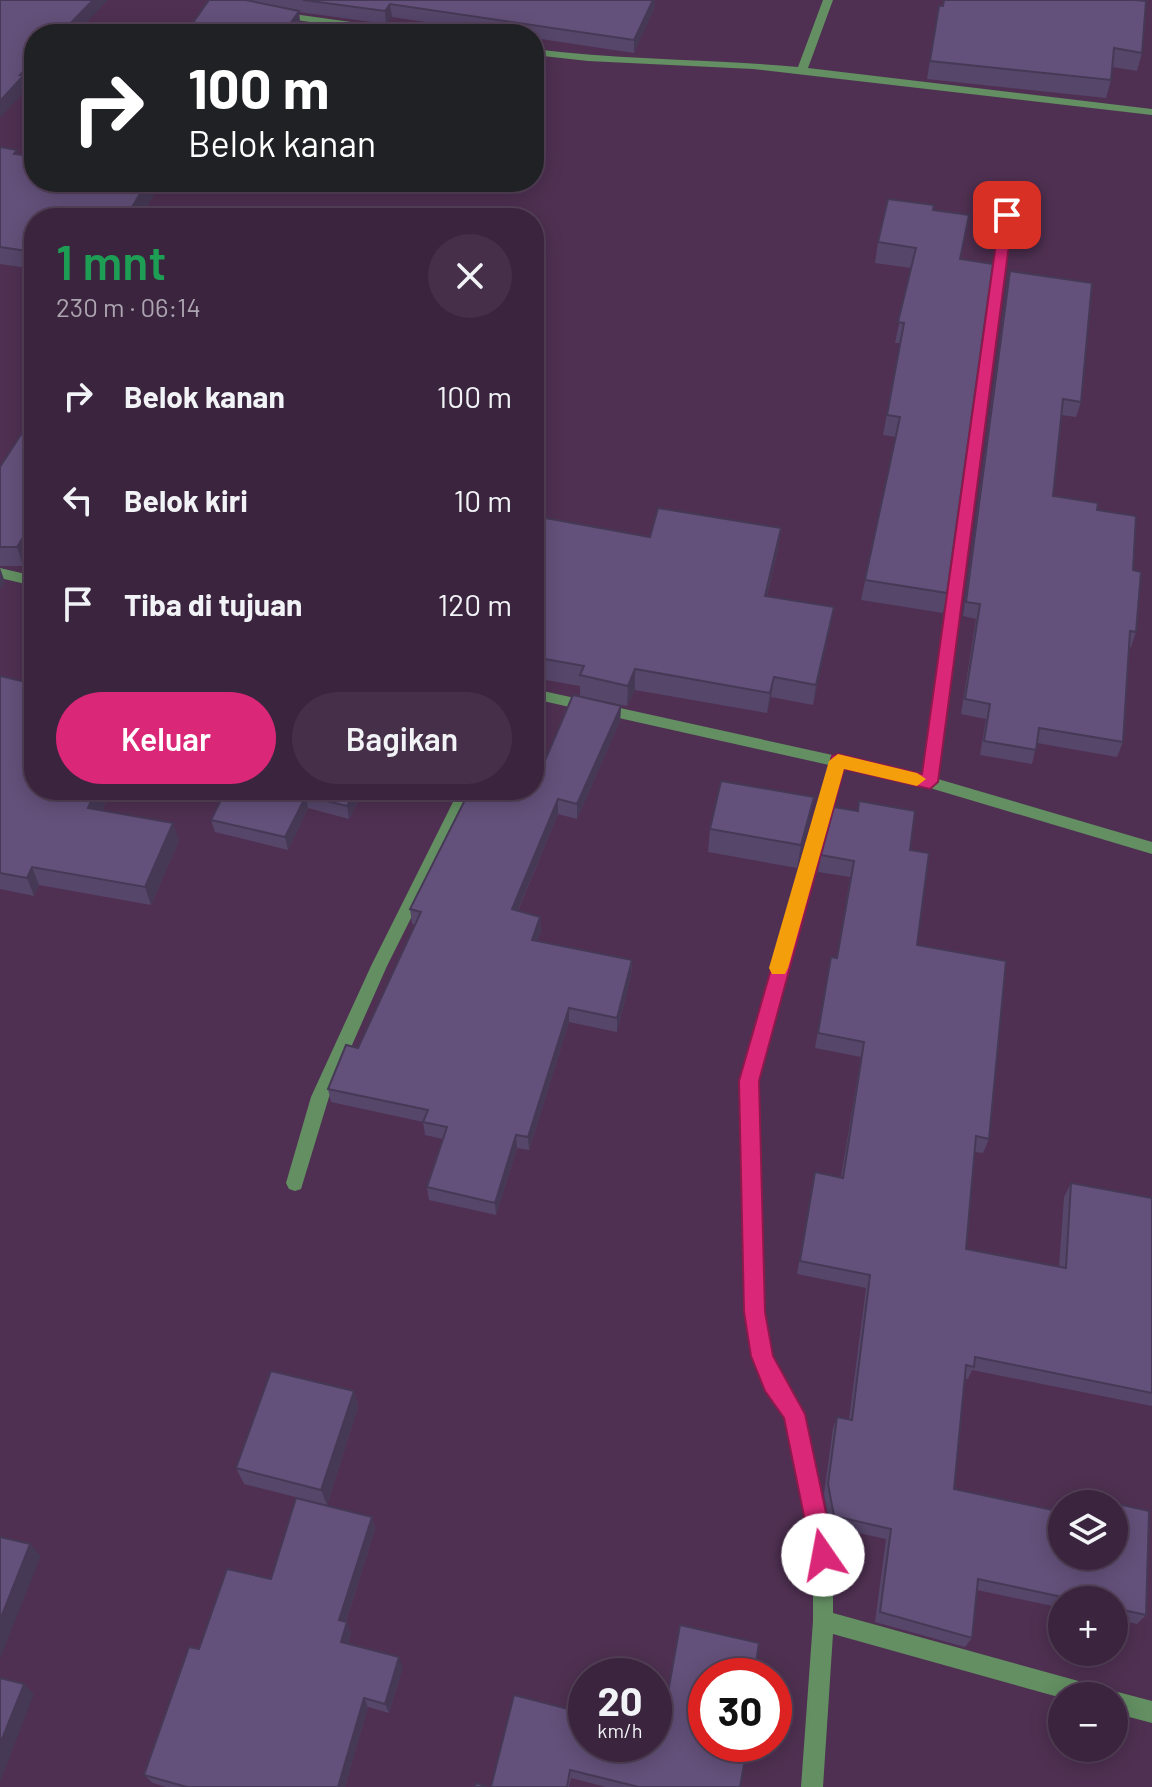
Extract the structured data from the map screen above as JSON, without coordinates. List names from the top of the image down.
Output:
{
  "page": {
    "turn": ["100 m", "Belok kanan"],
    "heading": ["1 mnt", "230 m · 06:14"],
    "list": [
      {
        "name": "Belok kanan",
        "value": "100 m"
      },
      {
        "name": "Belok kiri",
        "value": "10 m"
      },
      {
        "name": "Tiba di tujuan",
        "value": "120 m"
      }
    ],
    "buttons": ["Keluar", "Bagikan"],
    "map_buttons": ["+", "−"],
    "speed": "20 km/h",
    "limit": "30"
  }
}
